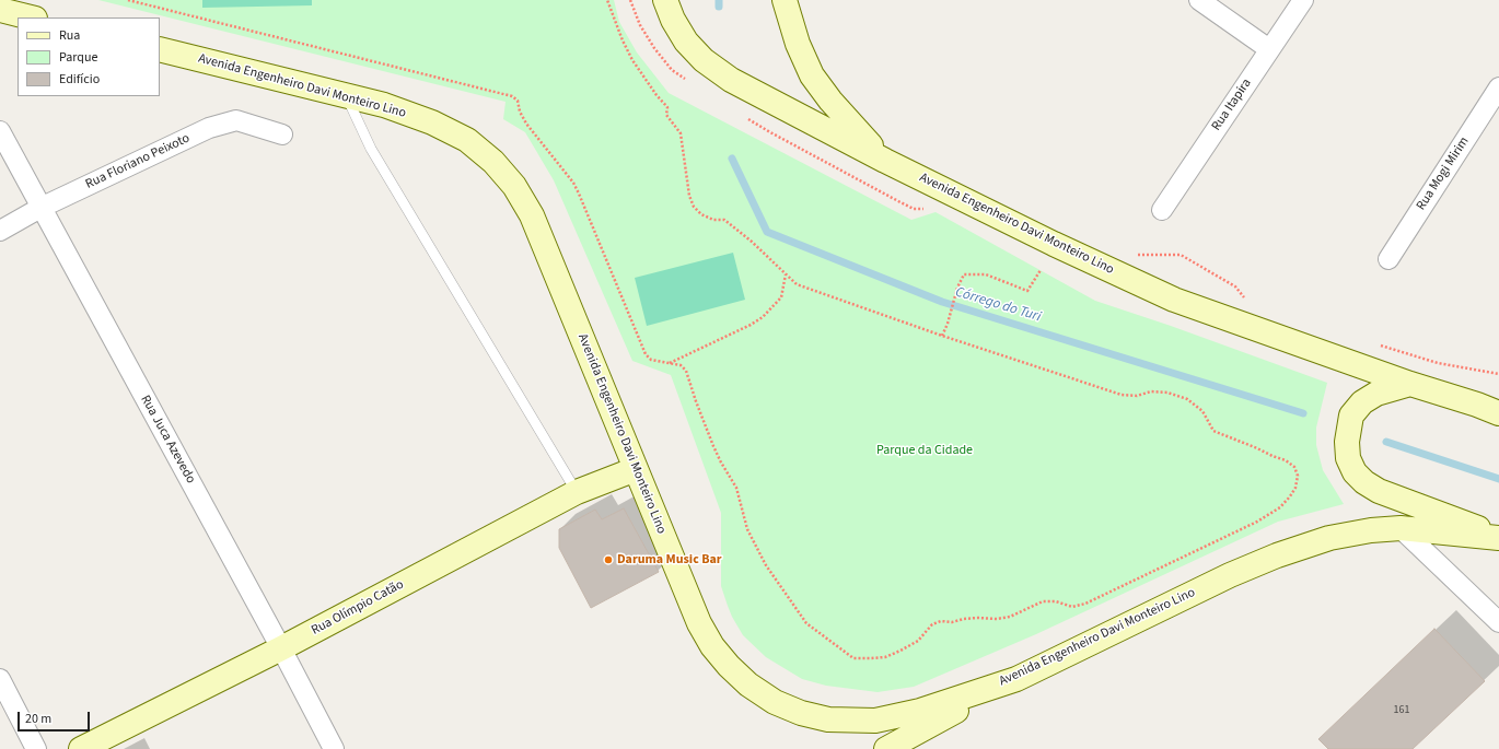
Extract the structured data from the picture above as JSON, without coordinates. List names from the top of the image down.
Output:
{
  "streets": {
    "main road": ["Avenida Engenheiro Davi Monteiro Lino", "Rua Olímpio Catão"],
    "street": [
      "Rua Itapira",
      "Rua Floriano Peixoto",
      "Rua Mogi Mirim",
      "Rua Juca Azevedo"
    ]
  },
  "crossings": [
    ["Avenida Engenheiro Davi Monteiro Lino", "Rua Olímpio Catão"],
    ["Rua Floriano Peixoto", "Rua Juca Azevedo"],
    ["Rua Juca Azevedo", "Rua Olímpio Catão"]
  ],
  "water": ["Córrego do Turi"],
  "parks": ["Parque da Cidade"],
  "places": ["Daruma Music Bar"],
  "house_numbers": ["161"],
  "legend": ["Rua", "Parque", "Edifício"],
  "scale_bar": "20 m"
}
